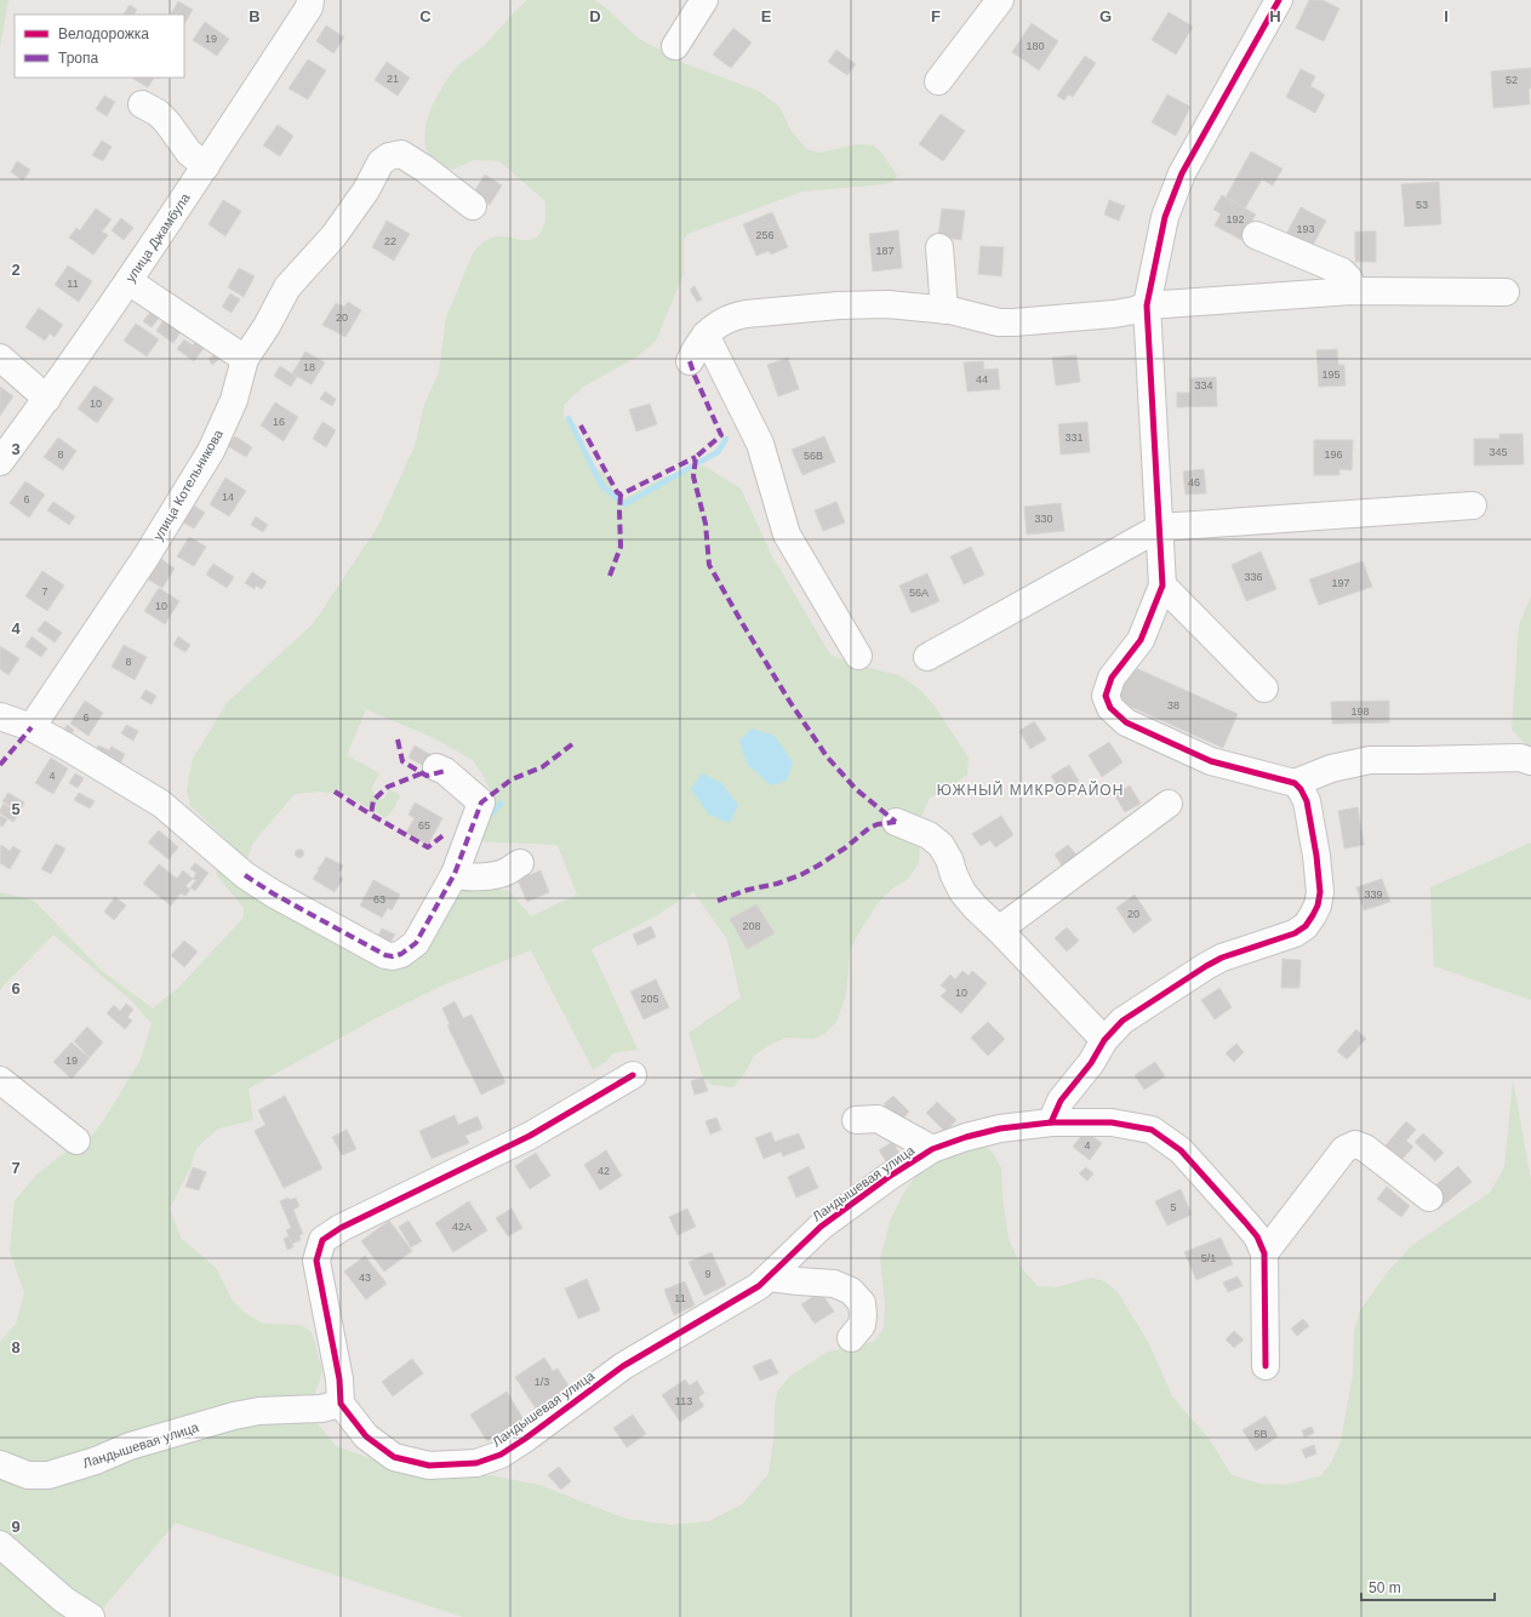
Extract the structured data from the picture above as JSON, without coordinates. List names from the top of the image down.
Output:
{
  "streets": {
    "street": ["улица Джамбула", "улица Котельникова", "Ландышевая улица"]
  },
  "districts": ["ЮЖНЫЙ МИКРОРАЙОН"],
  "house_numbers": [
    "19",
    "180",
    "21",
    "52",
    "53",
    "192",
    "193",
    "256",
    "22",
    "187",
    "11",
    "20",
    "18",
    "195",
    "44",
    "334",
    "10",
    "16",
    "331",
    "345",
    "8",
    "196",
    "56В",
    "46",
    "14",
    "6",
    "330",
    "336",
    "197",
    "7",
    "56А",
    "10",
    "8",
    "38",
    "198",
    "6",
    "4",
    "65",
    "339",
    "63",
    "20",
    "208",
    "10",
    "205",
    "19",
    "4",
    "42",
    "5",
    "42А",
    "5/1",
    "9",
    "43",
    "11",
    "1/3",
    "113",
    "5В"
  ],
  "legend": ["Велодорожка", "Тропа"],
  "scale_bar": "50 m",
  "grid": {
    "columns": [
      "B",
      "C",
      "D",
      "E",
      "F",
      "G",
      "H",
      "I"
    ],
    "rows": [
      "2",
      "3",
      "4",
      "5",
      "6",
      "7",
      "8",
      "9"
    ]
  }
}
